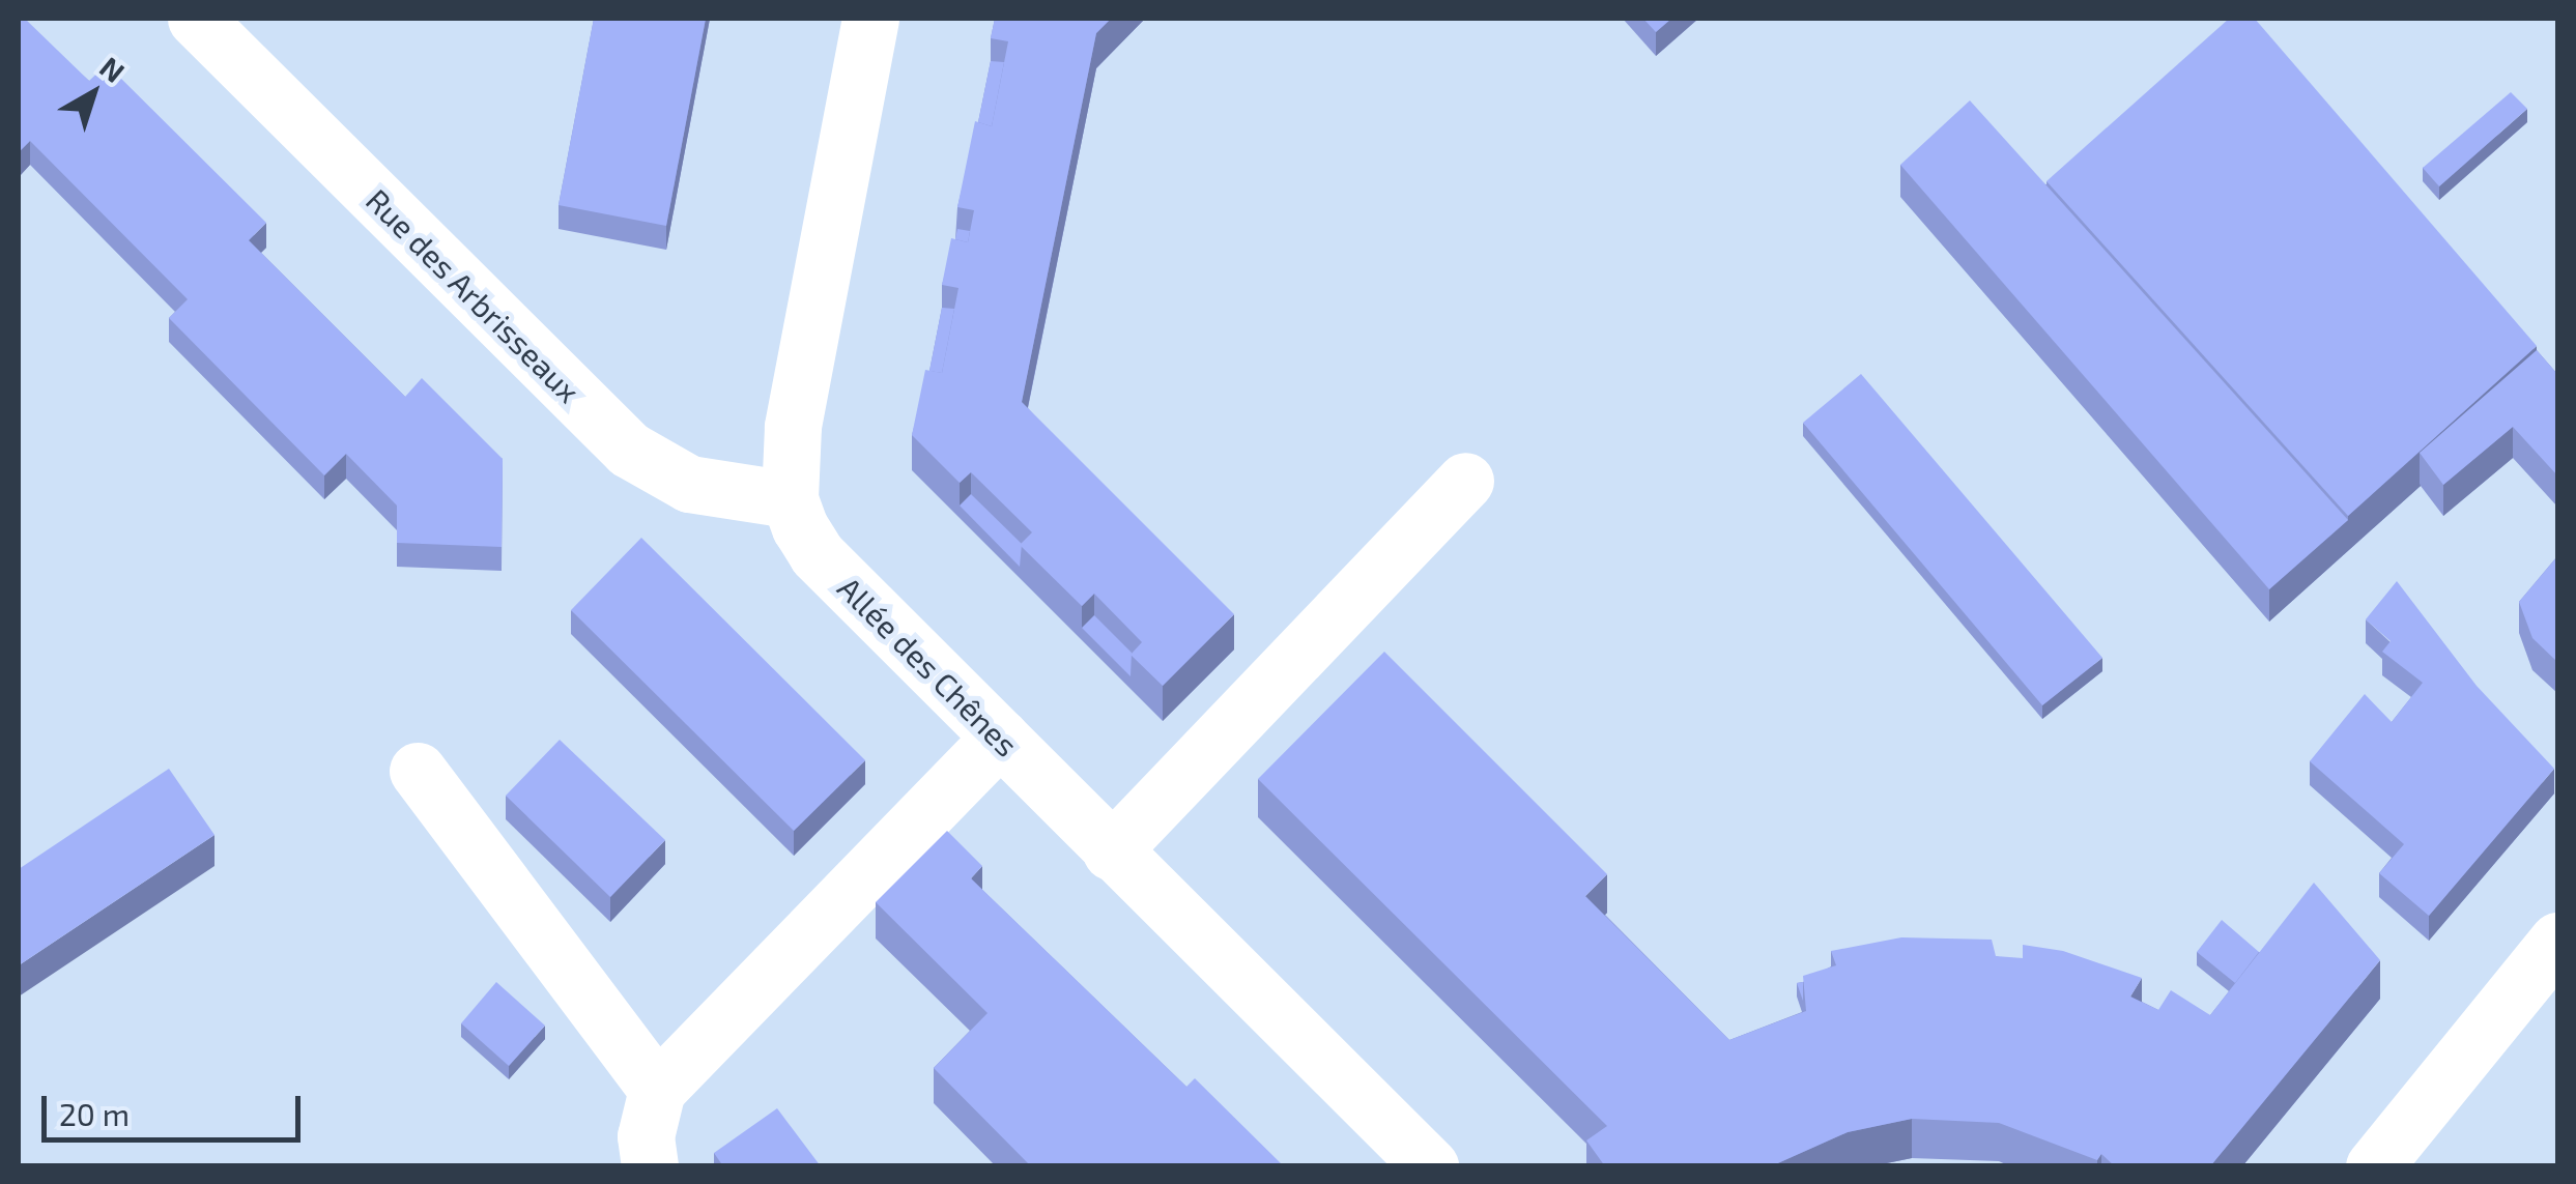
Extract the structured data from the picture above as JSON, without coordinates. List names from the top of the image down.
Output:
{
  "streets": {
    "street": ["Rue des Arbrisseaux", "Allée des Chênes"]
  },
  "crossings": [
    ["Rue des Arbrisseaux", "Allée des Chênes"]
  ],
  "scale_bar": "20 m",
  "north": "top right"
}
